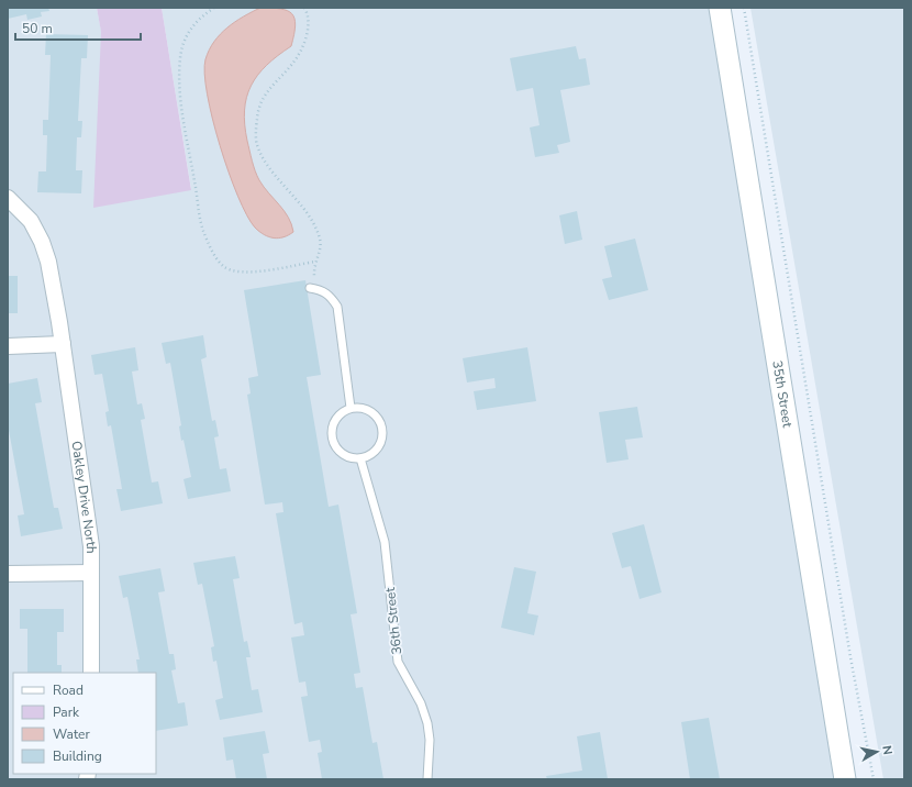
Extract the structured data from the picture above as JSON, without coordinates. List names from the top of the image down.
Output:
{
  "streets": {
    "street": ["35th Street", "Oakley Drive North"],
    "lane": ["36th Street"]
  },
  "legend": [
    "Road",
    "Park",
    "Water",
    "Building"
  ],
  "scale_bar": "50 m",
  "north": "right"
}
